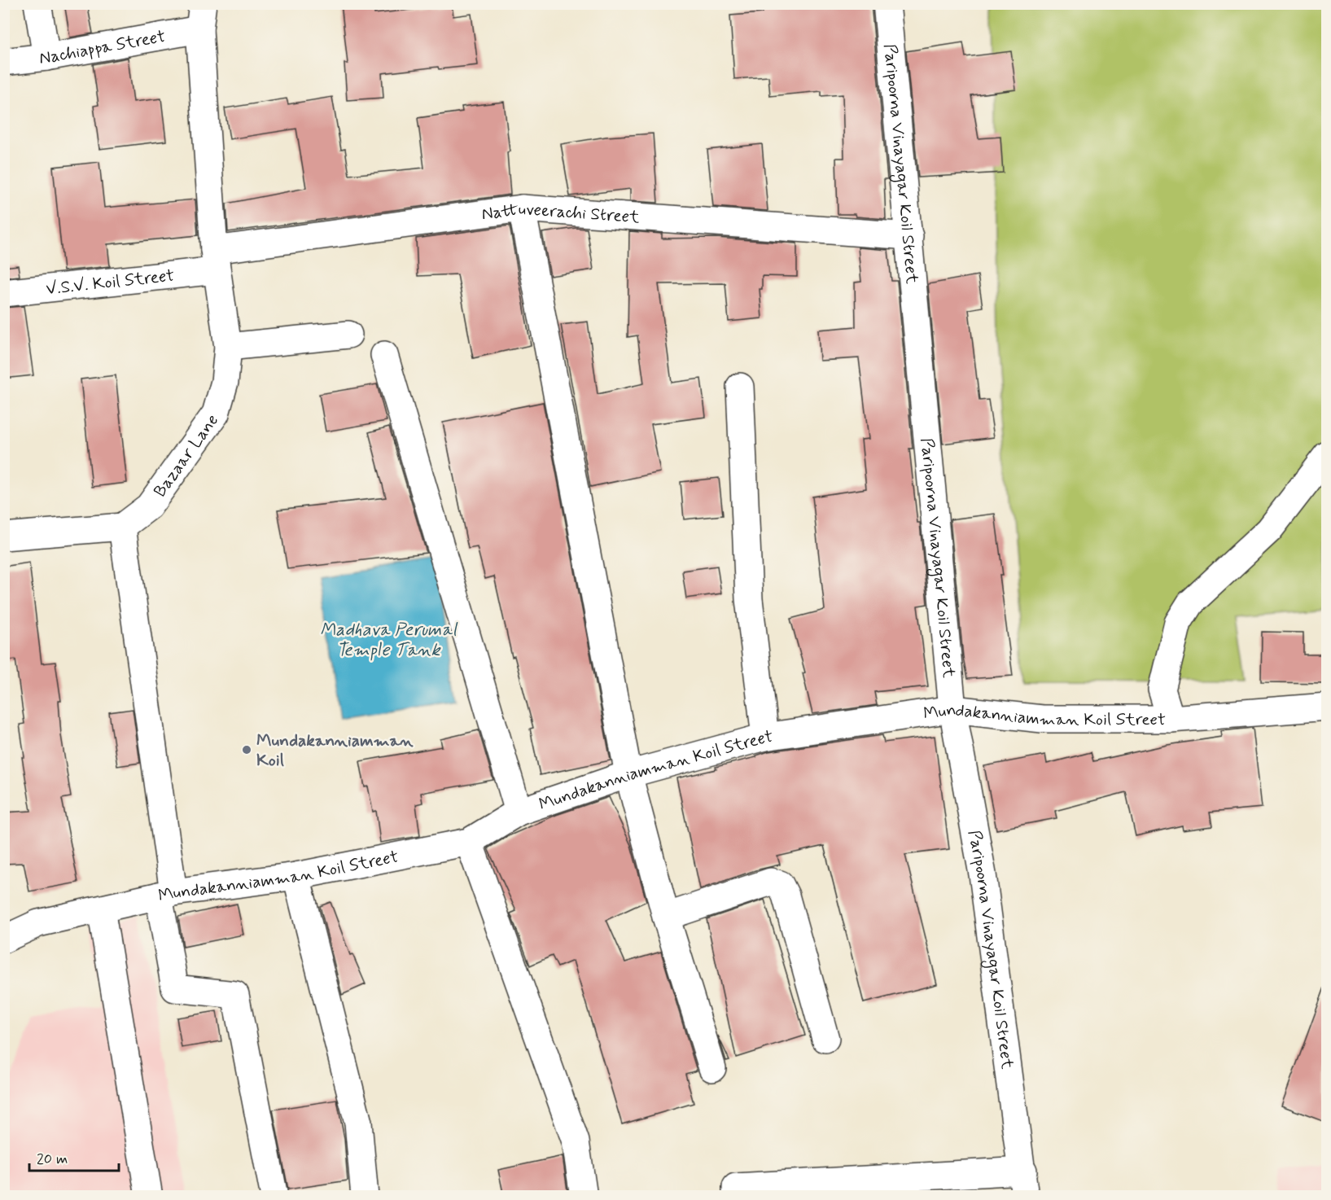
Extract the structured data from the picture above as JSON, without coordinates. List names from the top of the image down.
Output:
{
  "streets": {
    "street": [
      "Nachiappa Street",
      "Paripoorna Vinayagar Koil Street",
      "Nattuveerachi Street",
      "V.S.V. Koil Street",
      "Bazaar Lane",
      "Mundakanniamman Koil Street"
    ]
  },
  "crossings": [
    ["Nachiappa Street", "Bazaar Lane"],
    ["Paripoorna Vinayagar Koil Street", "Nattuveerachi Street"],
    ["Paripoorna Vinayagar Koil Street", "Mundakanniamman Koil Street"],
    ["Nattuveerachi Street", "V.S.V. Koil Street"],
    ["Nattuveerachi Street", "Bazaar Lane"],
    ["V.S.V. Koil Street", "Bazaar Lane"]
  ],
  "water": ["Madhava Perumal Temple Tank"],
  "places": ["Mundakanniamman Koil"],
  "scale_bar": "20 m"
}
